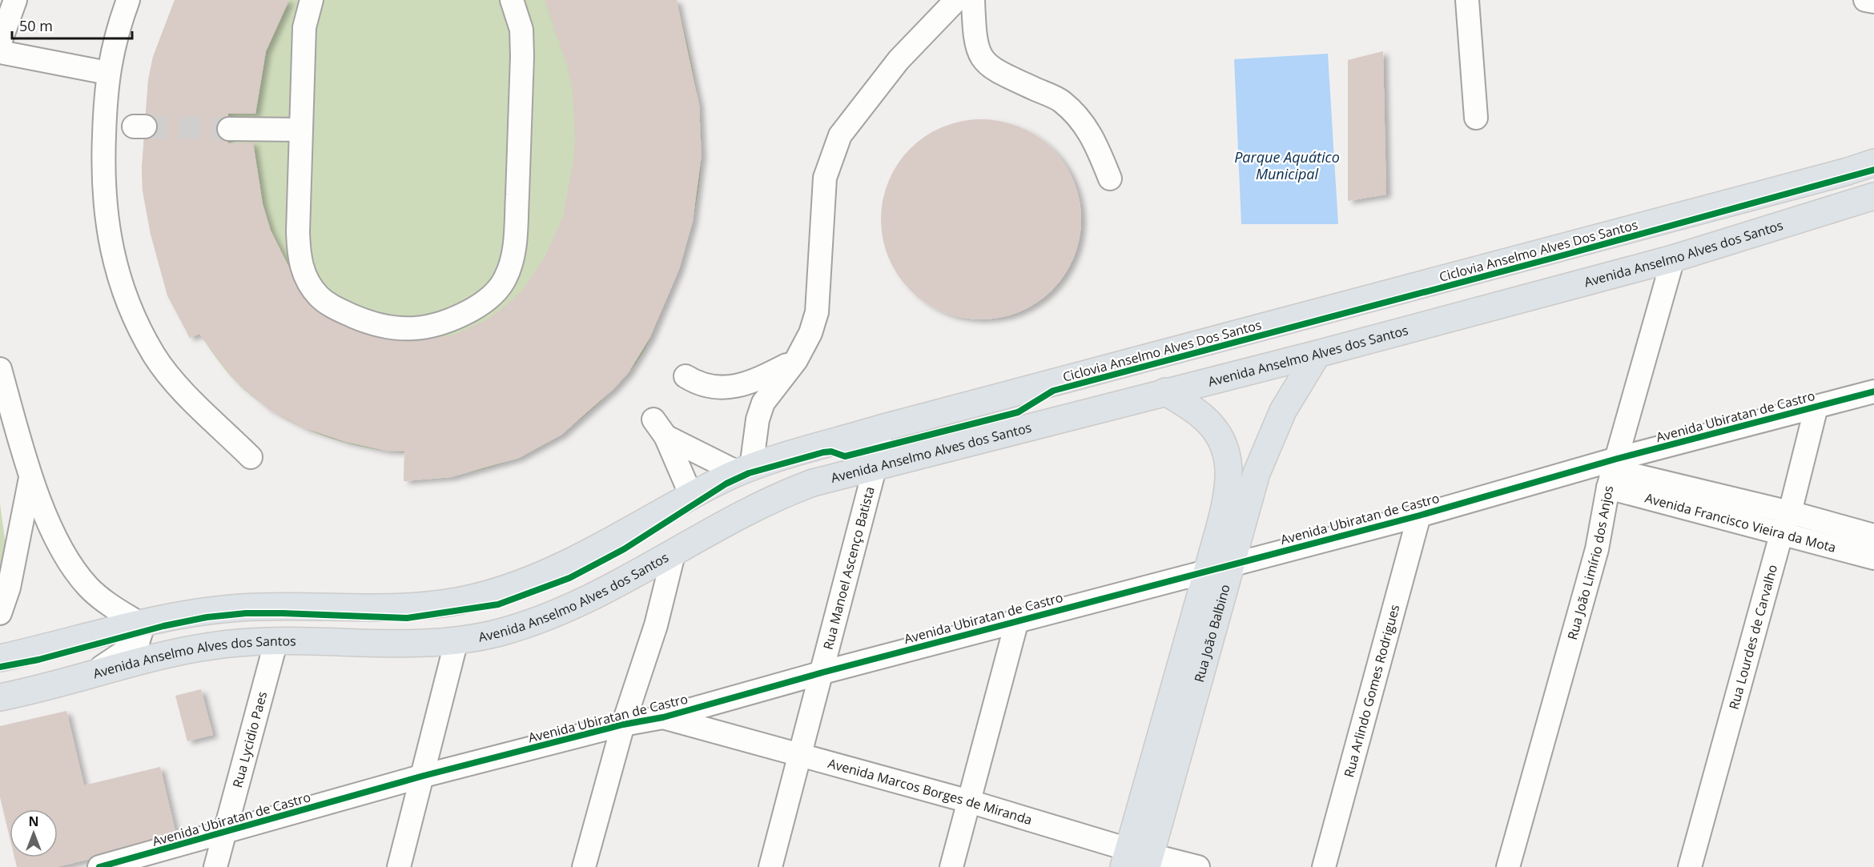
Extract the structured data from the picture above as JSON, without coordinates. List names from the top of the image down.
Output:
{
  "streets": {
    "main road": ["Avenida Anselmo Alves dos Santos", "Rua João Balbino"],
    "street": [
      "Avenida Ubiratan de Castro",
      "Avenida Francisco Vieira da Mota",
      "Rua João Limírio dos Anjos",
      "Rua Manoel Ascenço Batista",
      "Rua Lourdes de Carvalho",
      "Rua Arlindo Gomes Rodrigues",
      "Rua Lycidio Paes",
      "Avenida Marcos Borges de Miranda"
    ],
    "cycle path": ["Ciclovia Anselmo Alves Dos Santos"]
  },
  "crossings": [
    ["Avenida Anselmo Alves dos Santos", "Rua João Limírio dos Anjos"],
    ["Avenida Anselmo Alves dos Santos", "Rua Manoel Ascenço Batista"],
    ["Avenida Anselmo Alves dos Santos", "Rua João Balbino"],
    ["Avenida Anselmo Alves dos Santos", "Rua Lycidio Paes"],
    ["Avenida Ubiratan de Castro", "Avenida Francisco Vieira da Mota"],
    ["Avenida Ubiratan de Castro", "Rua João Limírio dos Anjos"],
    ["Avenida Ubiratan de Castro", "Rua Manoel Ascenço Batista"],
    ["Avenida Ubiratan de Castro", "Rua João Balbino"],
    ["Avenida Ubiratan de Castro", "Rua Lourdes de Carvalho"],
    ["Avenida Ubiratan de Castro", "Rua Arlindo Gomes Rodrigues"],
    ["Avenida Ubiratan de Castro", "Rua Lycidio Paes"],
    ["Avenida Ubiratan de Castro", "Avenida Marcos Borges de Miranda"],
    ["Avenida Francisco Vieira da Mota", "Rua João Limírio dos Anjos"],
    ["Avenida Francisco Vieira da Mota", "Rua Lourdes de Carvalho"],
    ["Rua Manoel Ascenço Batista", "Avenida Marcos Borges de Miranda"],
    ["Rua João Balbino", "Avenida Marcos Borges de Miranda"]
  ],
  "water": ["Parque Aquático Municipal"],
  "scale_bar": "50 m",
  "north": "top"
}
